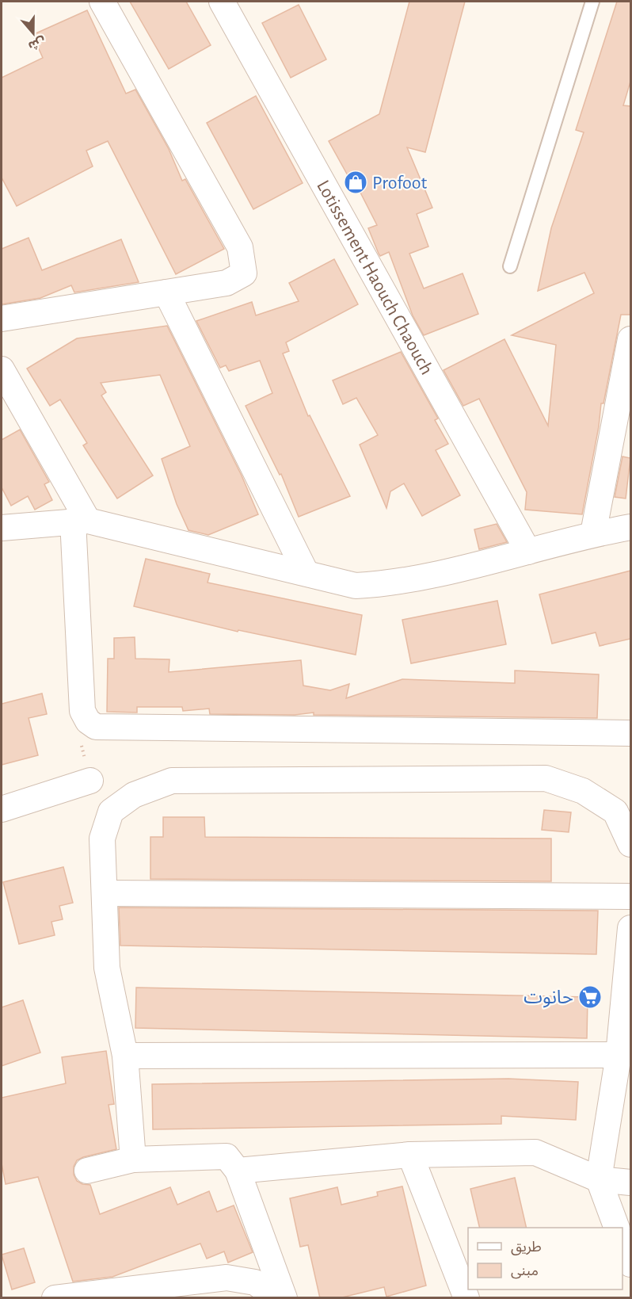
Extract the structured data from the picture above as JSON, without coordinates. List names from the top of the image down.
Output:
{
  "streets": {
    "street": ["Lotissement Haouch Chaouch"]
  },
  "places": {
    "shop": ["Profoot"],
    "supermarket": ["حانوت"]
  },
  "legend": ["طريق", "مبنى"],
  "north": "bottom"
}
